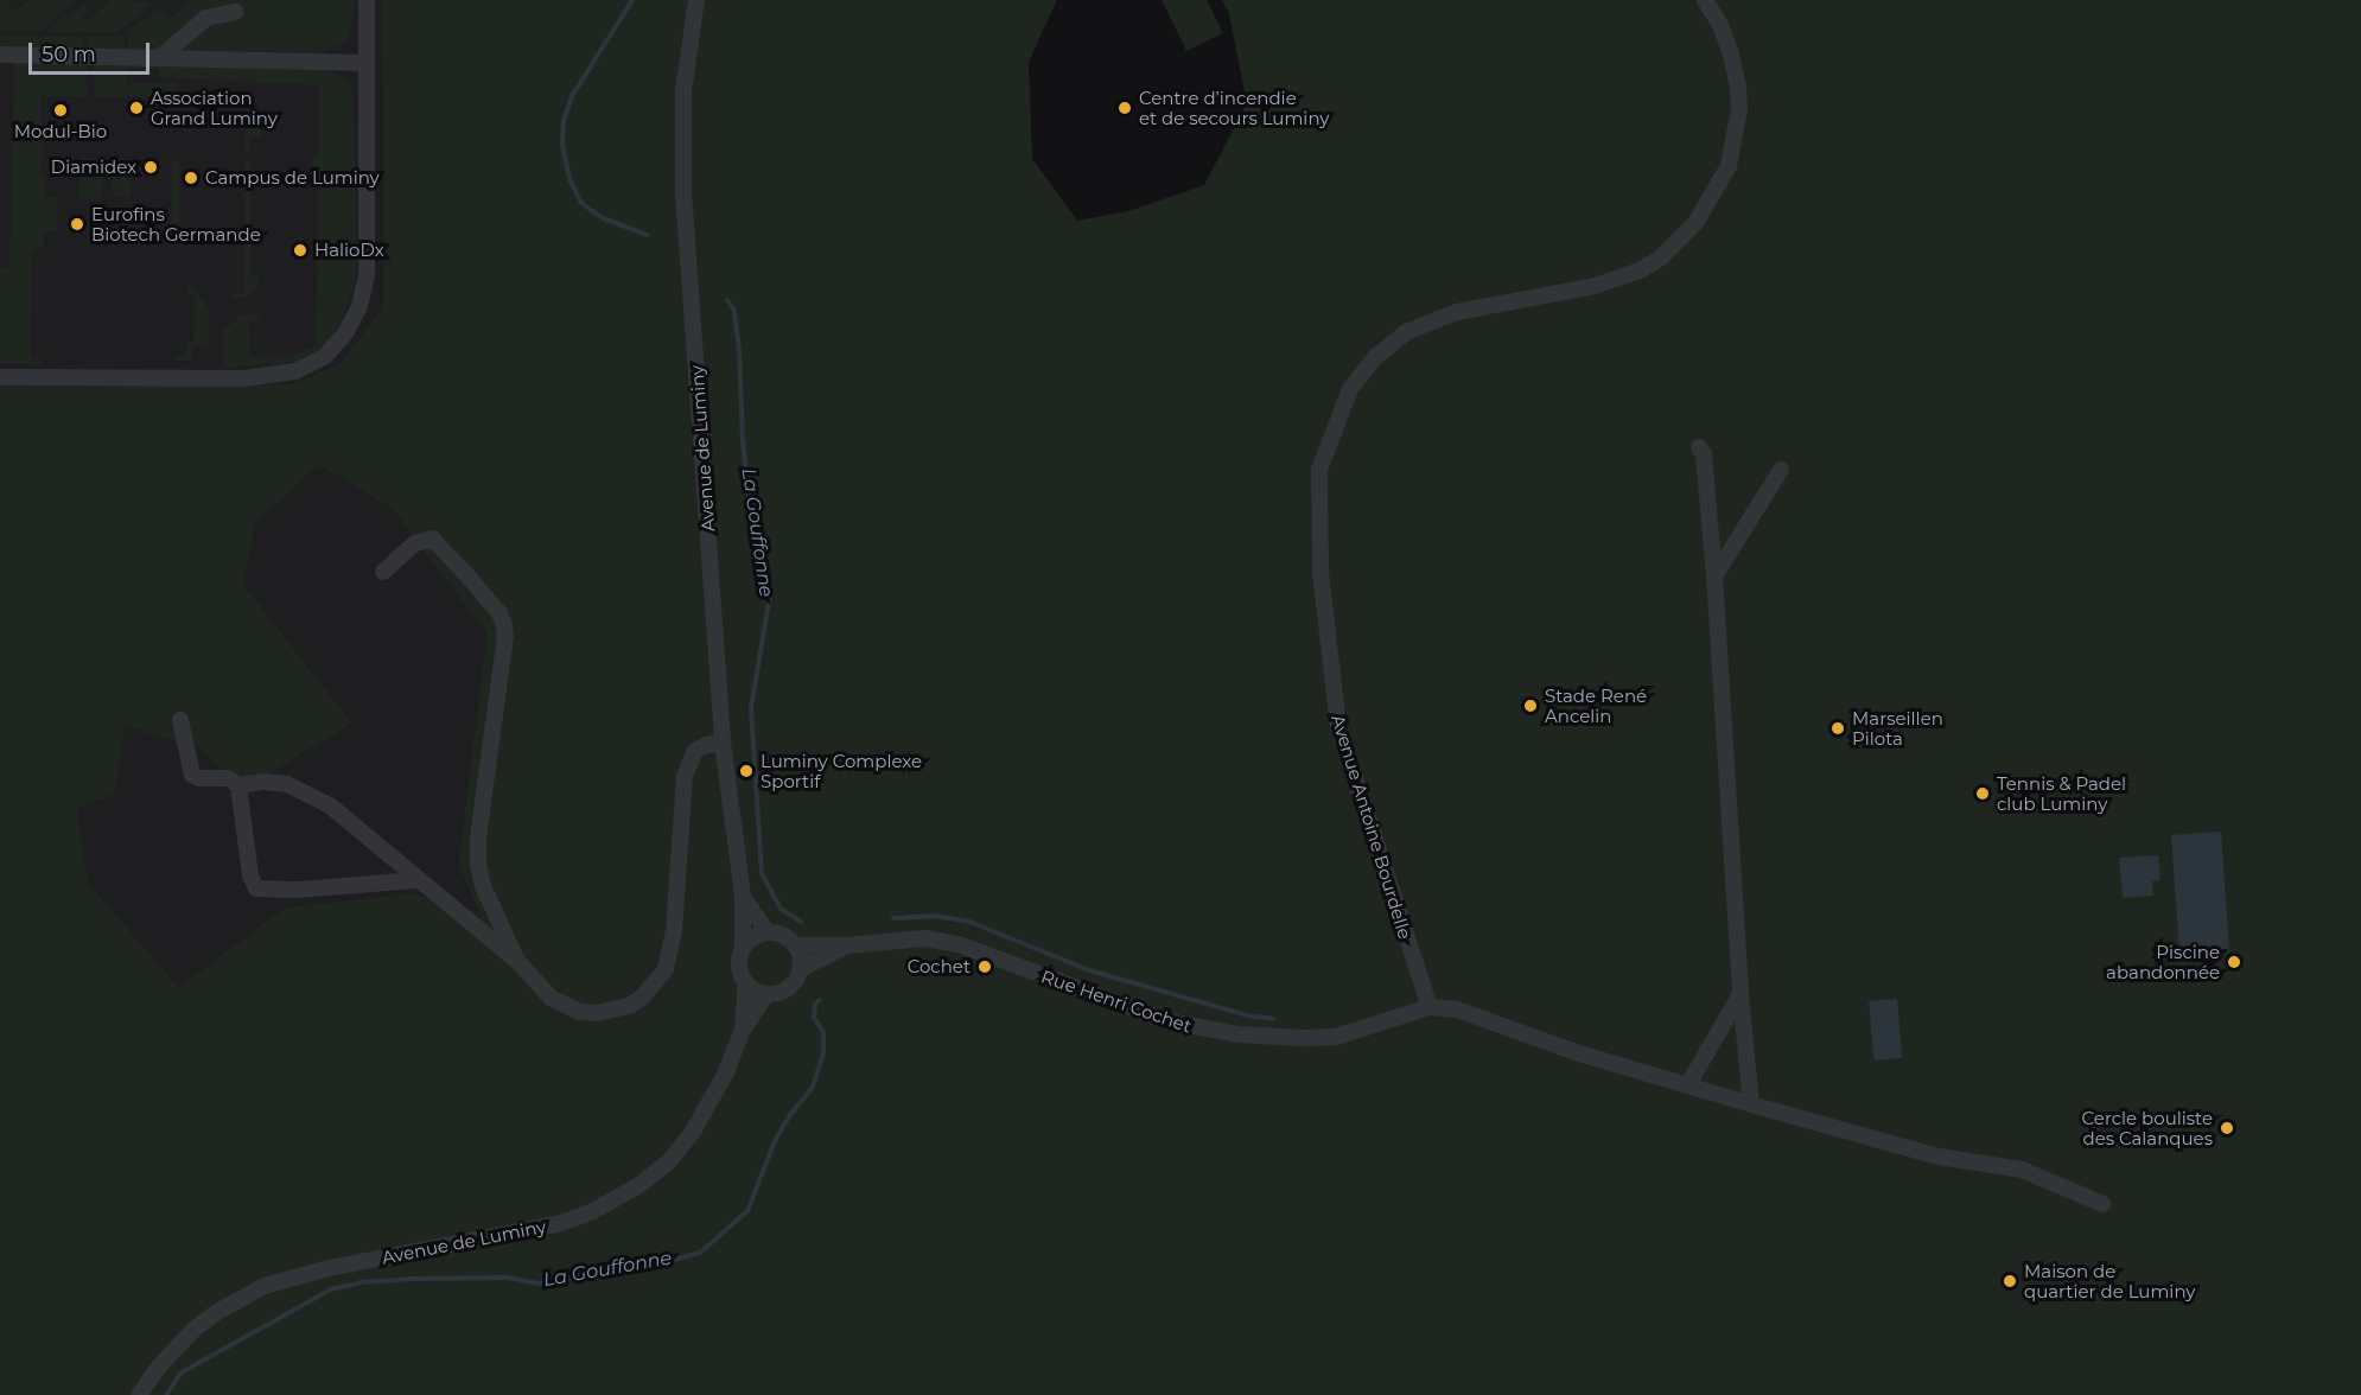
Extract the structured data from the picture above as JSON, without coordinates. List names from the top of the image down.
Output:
{
  "streets": {
    "street": ["Avenue de Luminy", "Avenue Antoine Bourdelle", "Rue Henri Cochet"]
  },
  "crossings": [
    ["Avenue de Luminy", "Rue Henri Cochet"],
    ["Avenue Antoine Bourdelle", "Rue Henri Cochet"]
  ],
  "water": ["La Gouffonne"],
  "places": [
    "Association Grand Luminy",
    "Centre d’incendie et de secours Luminy",
    "Modul-Bio",
    "Diamidex",
    "Campus de Luminy",
    "Eurofins Biotech Germande",
    "HalioDx",
    "Stade René Ancelin",
    "Marseillen Pilota",
    "Luminy Complexe Sportif",
    "Tennis & Padel club Luminy",
    "Piscine abandonnée",
    "Cochet",
    "Cercle bouliste des Calanques",
    "Maison de quartier de Luminy"
  ],
  "scale_bar": "50 m"
}
